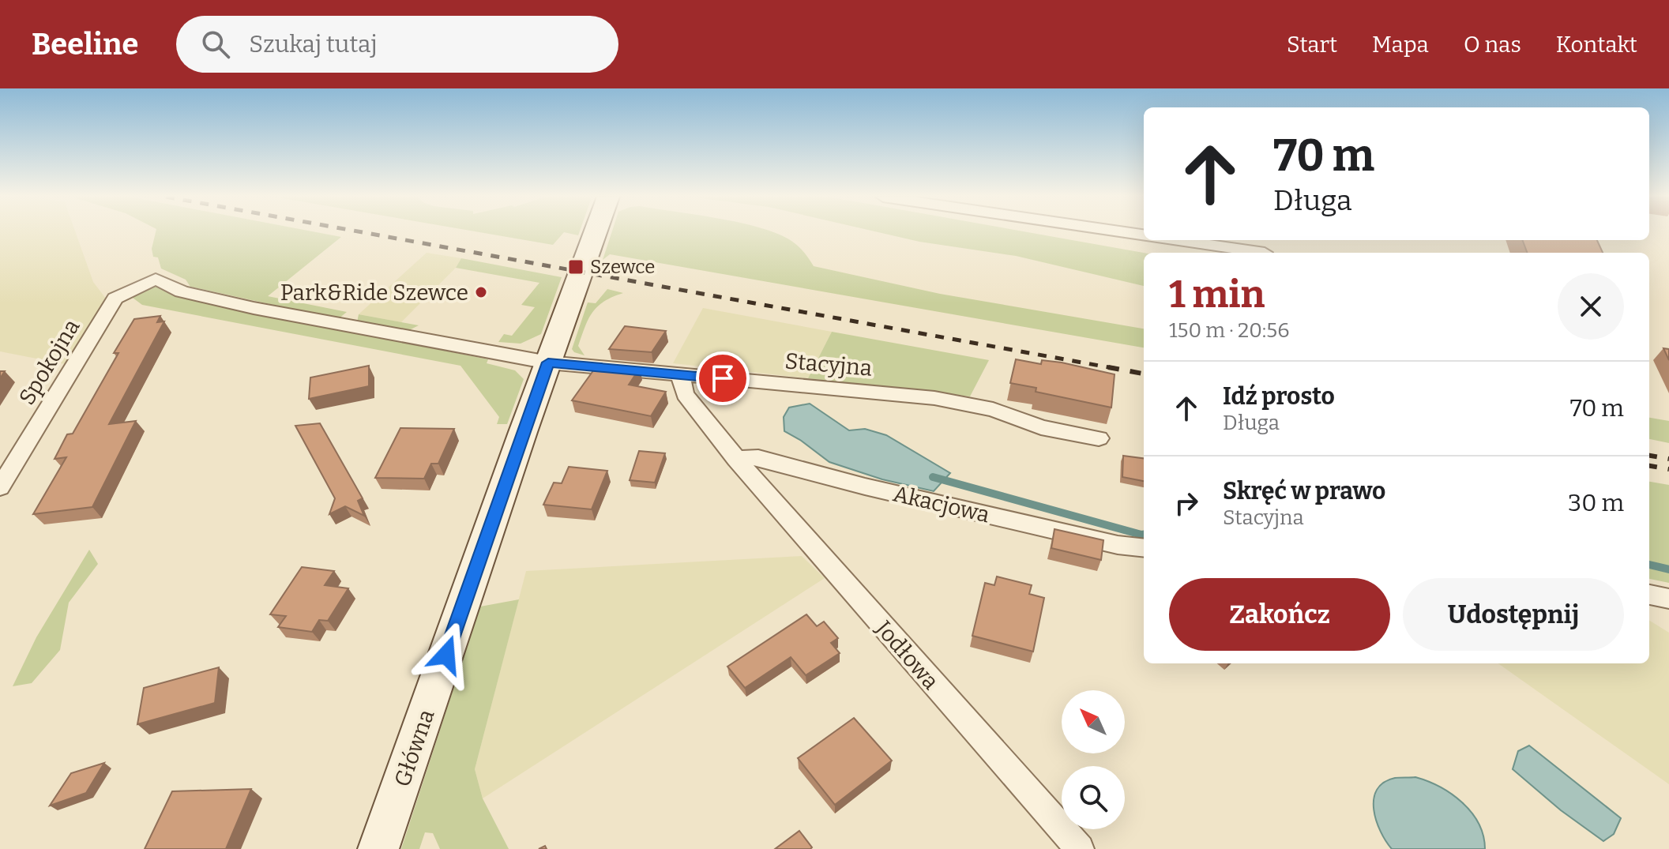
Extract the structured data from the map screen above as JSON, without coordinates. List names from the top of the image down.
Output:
{
  "streets": {
    "street": [
      "Spokojna",
      "Stacyjna",
      "Akacjowa",
      "Jodłowa",
      "Główna"
    ]
  },
  "crossings": [
    ["Spokojna", "Stacyjna"],
    ["Stacyjna", "Jodłowa"],
    ["Stacyjna", "Główna"],
    ["Akacjowa", "Jodłowa"]
  ],
  "places": {
    "transit": ["Szewce"],
    "other": ["Park&Ride Szewce"]
  },
  "north": "top left",
  "page": {
    "header": "Beeline",
    "search": "Szukaj tutaj",
    "nav": [
      "Start",
      "Mapa",
      "O nas",
      "Kontakt"
    ],
    "turn": ["70 m", "Długa"],
    "heading": ["1 min", "150 m · 20:56"],
    "list": [
      {
        "name": "Idź prosto",
        "note": "Długa",
        "value": "70 m"
      },
      {
        "name": "Skręć w prawo",
        "note": "Stacyjna",
        "value": "30 m"
      }
    ],
    "buttons": ["Zakończ", "Udostępnij"]
  }
}
